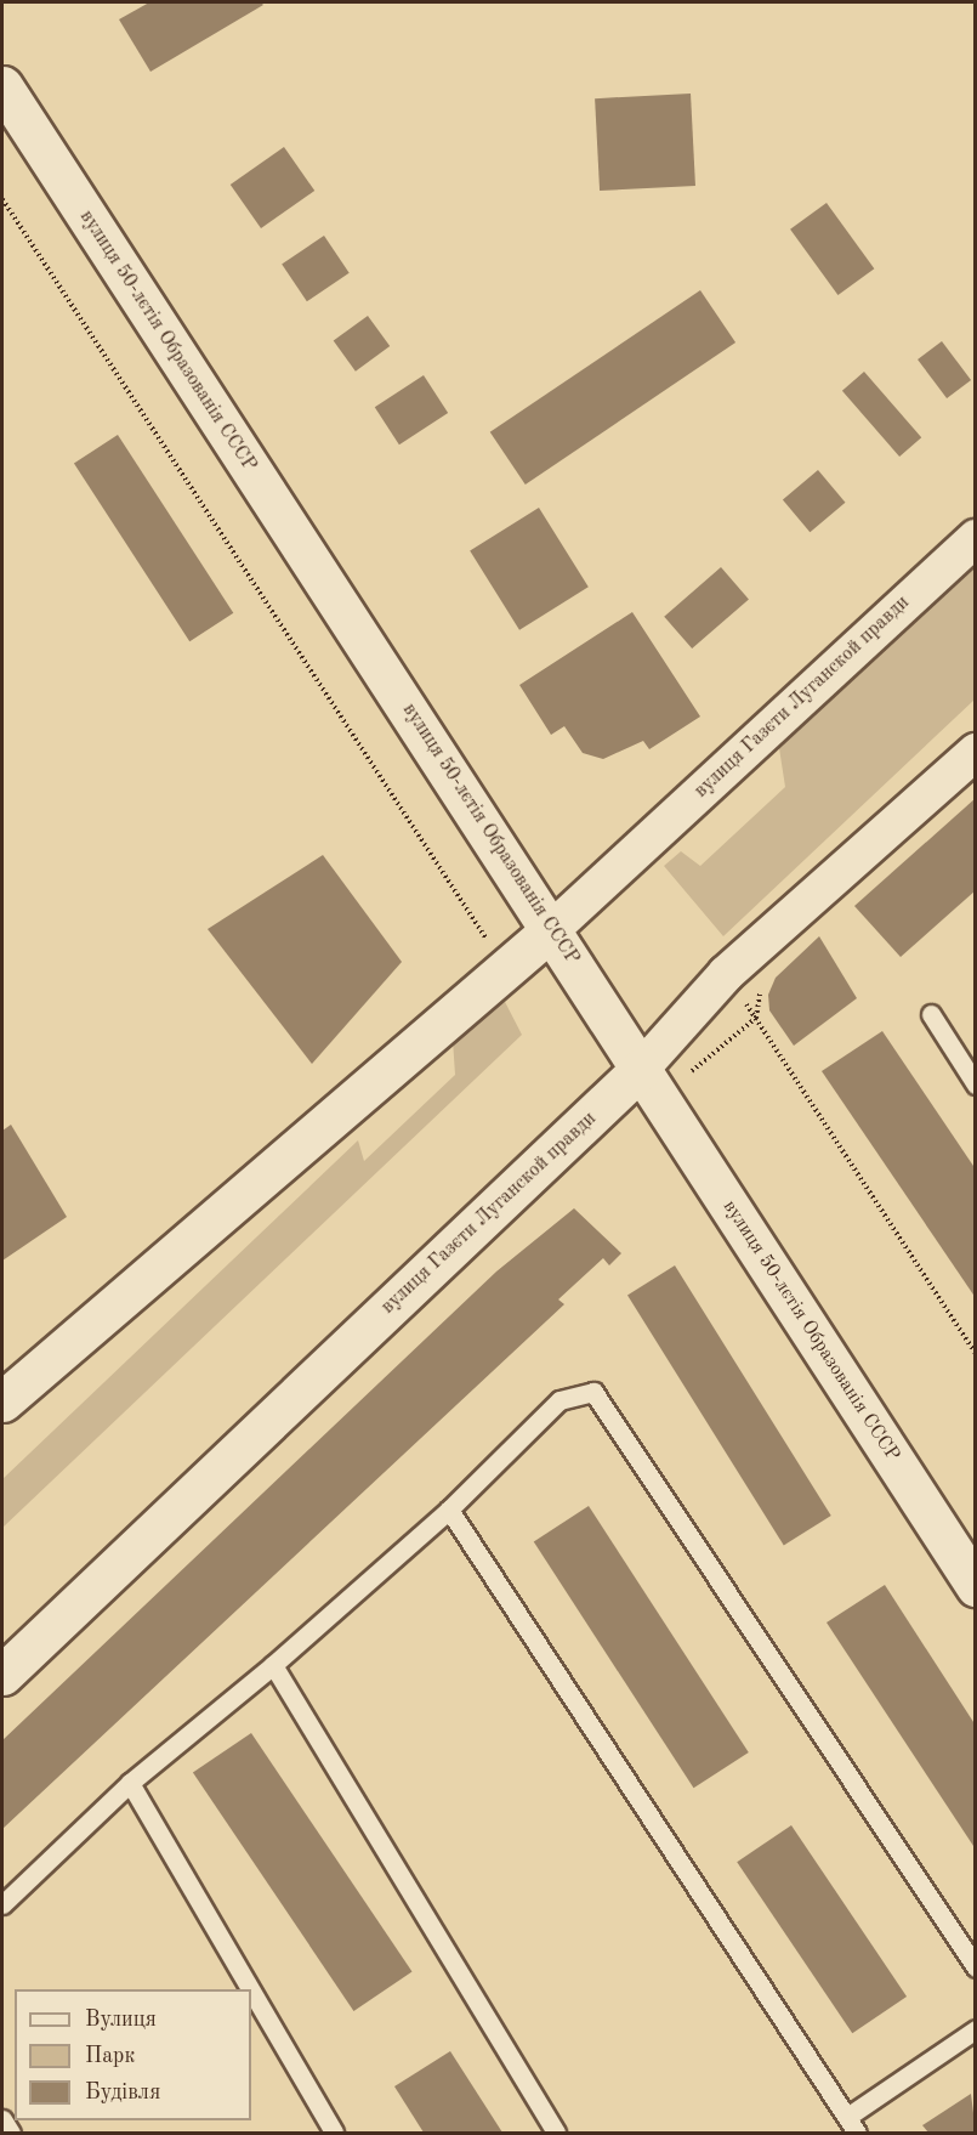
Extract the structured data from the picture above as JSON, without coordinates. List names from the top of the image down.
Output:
{
  "streets": {
    "street": ["вулиця 50-лєтія Образованія СССР", "вулиця Газєти Луганской правди"]
  },
  "crossings": [
    ["вулиця 50-лєтія Образованія СССР", "вулиця Газєти Луганской правди"]
  ],
  "legend": ["Вулиця", "Парк", "Будівля"]
}
